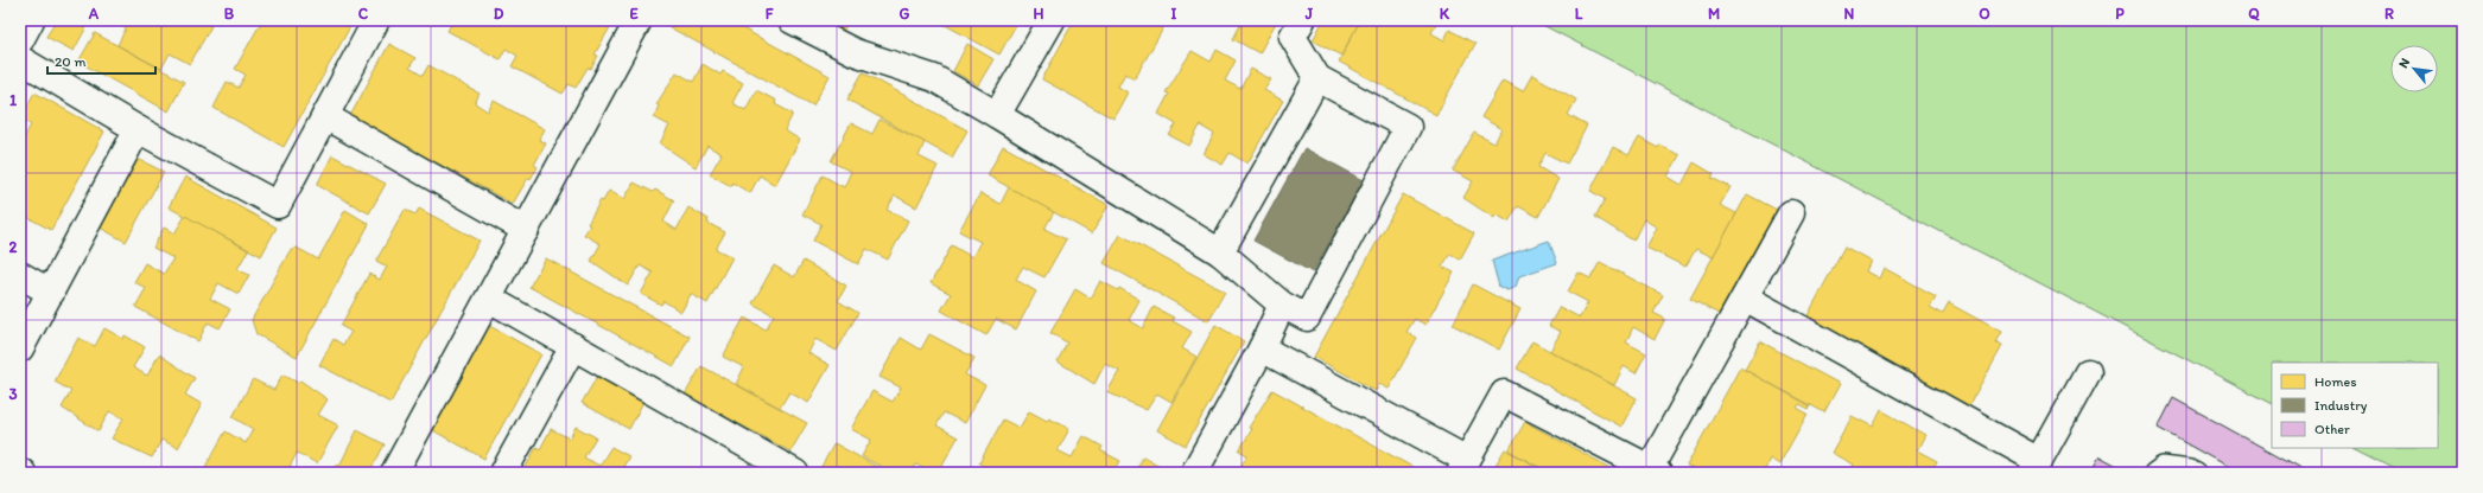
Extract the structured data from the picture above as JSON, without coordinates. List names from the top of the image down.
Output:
{
  "legend": ["Homes", "Industry", "Other"],
  "scale_bar": "20 m",
  "north": "top left",
  "grid": {
    "columns": [
      "A",
      "B",
      "C",
      "D",
      "E",
      "F",
      "G",
      "H",
      "I",
      "J",
      "K",
      "L",
      "M",
      "N",
      "O",
      "P",
      "Q",
      "R"
    ],
    "rows": ["1", "2", "3"]
  }
}
